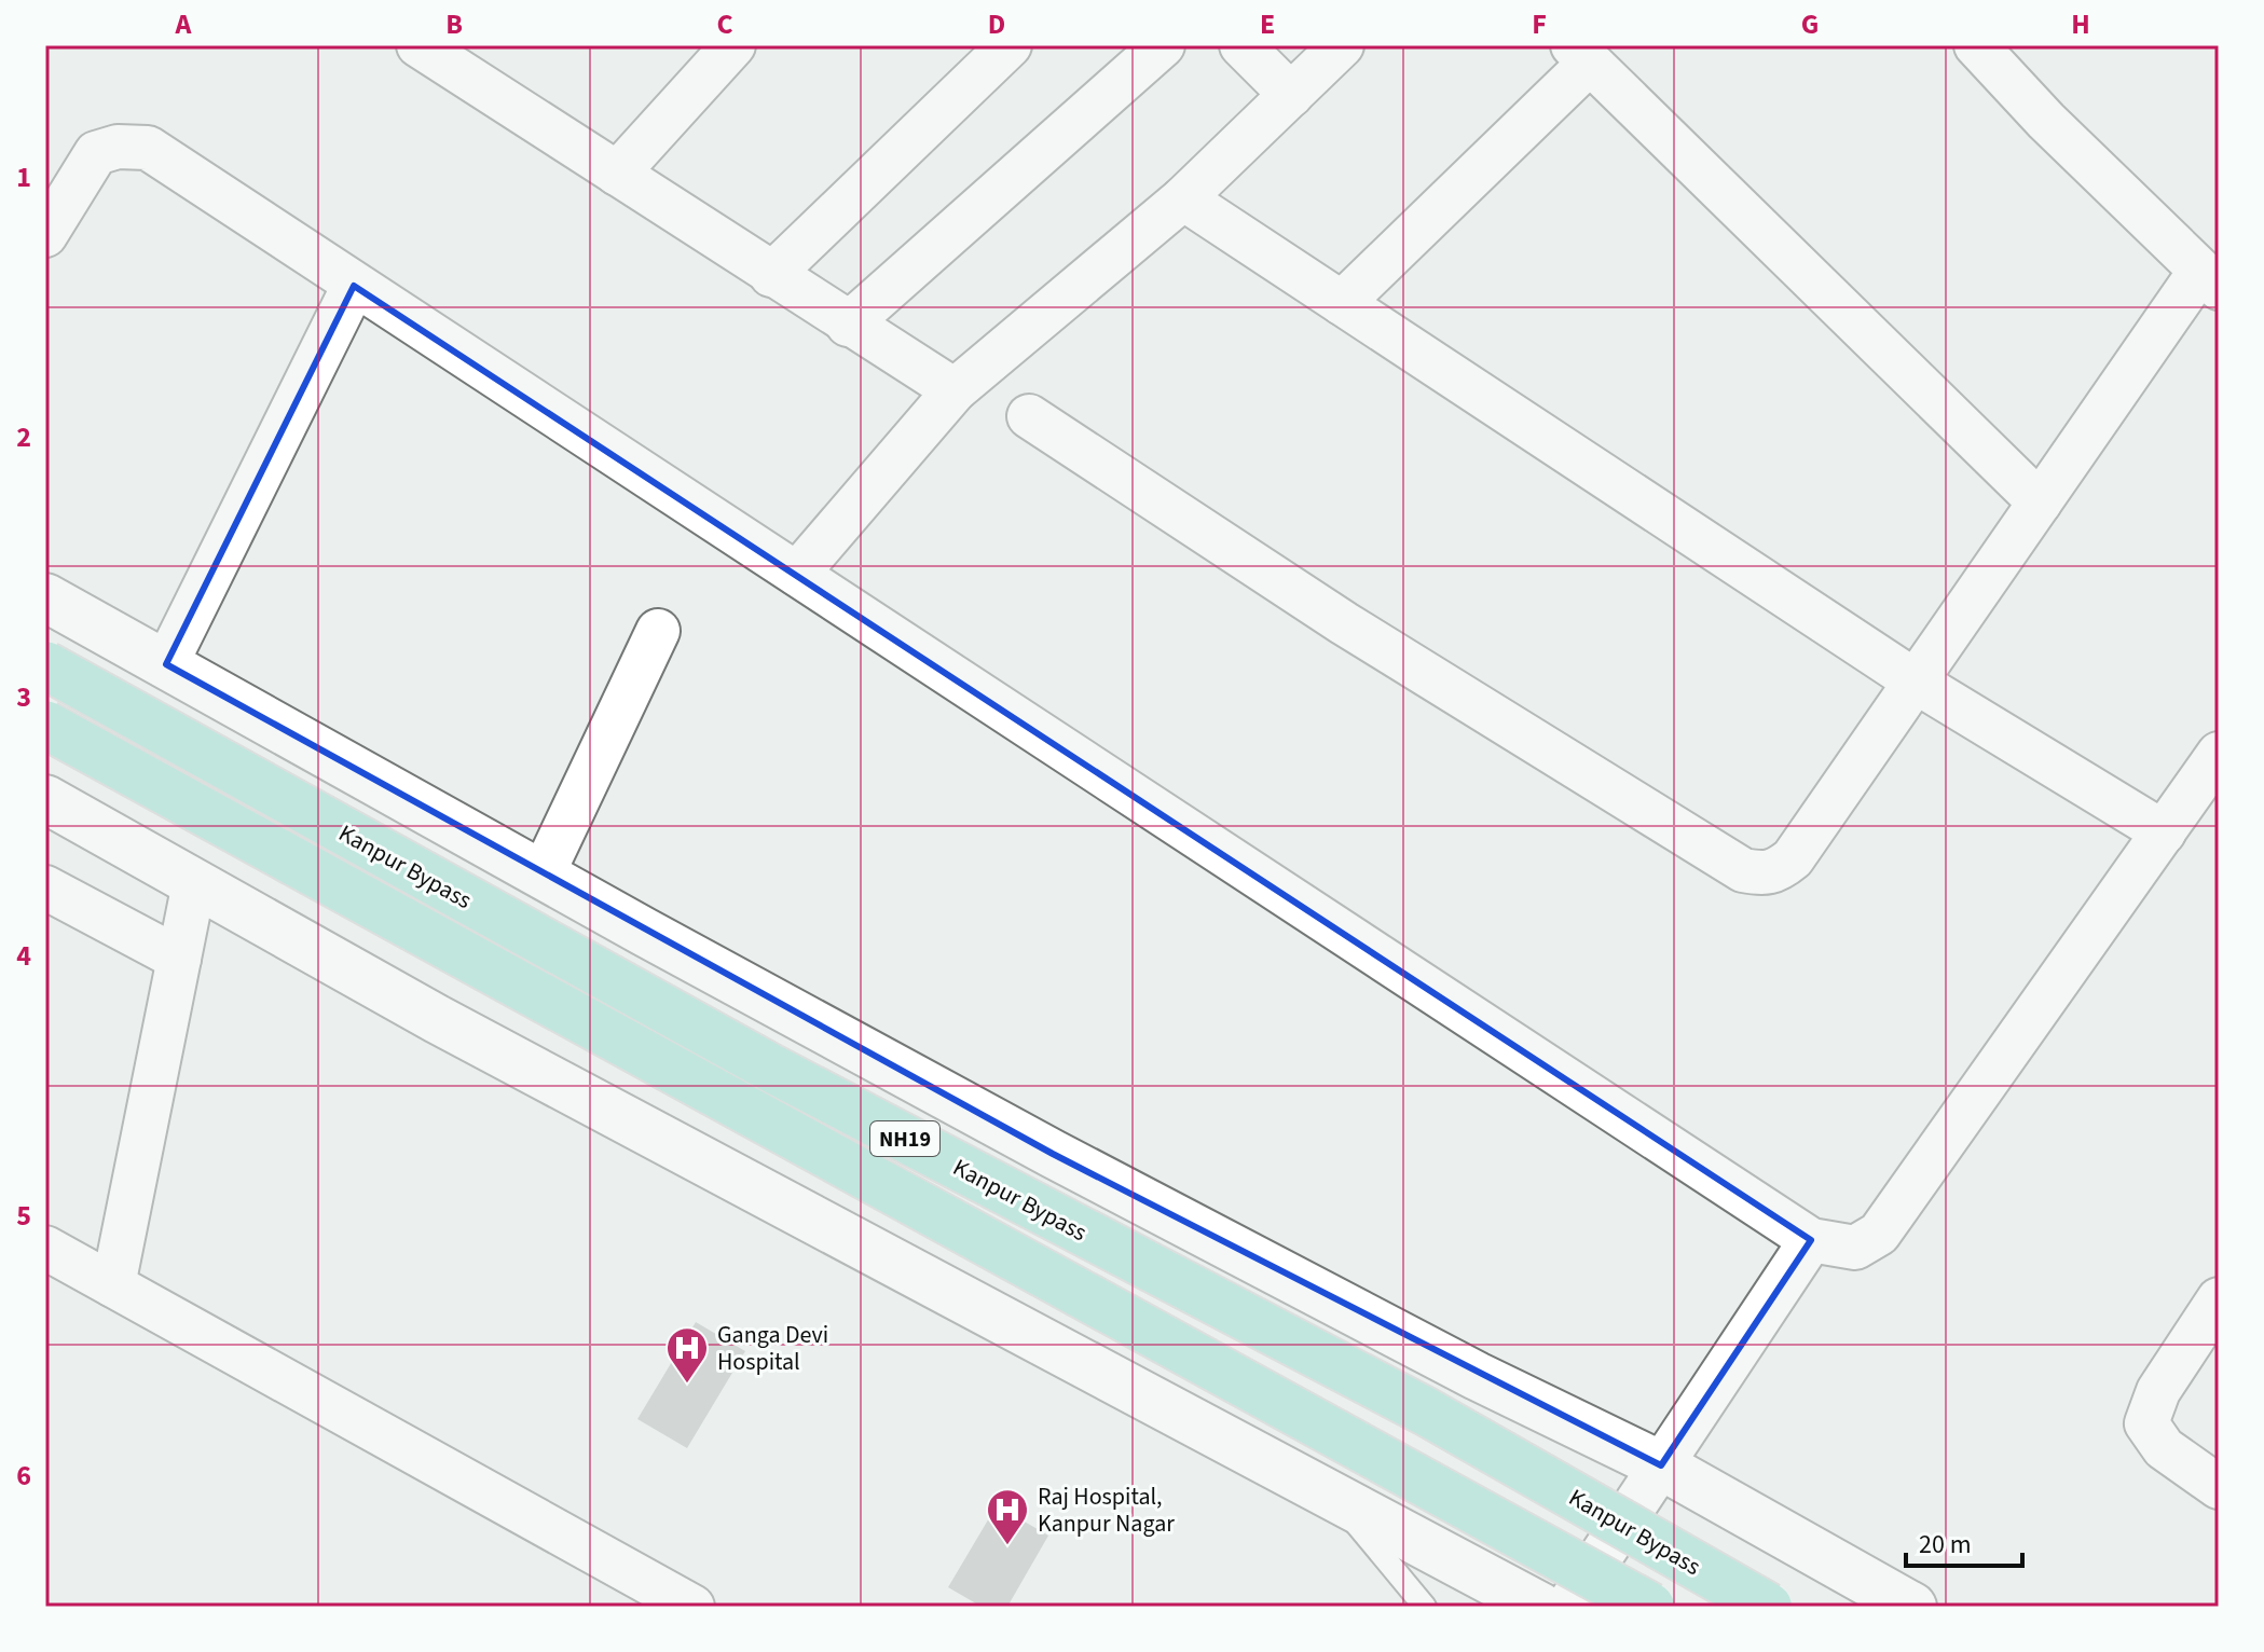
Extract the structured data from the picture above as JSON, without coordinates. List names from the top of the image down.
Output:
{
  "streets": {
    "highway": ["Kanpur Bypass", "NH19"]
  },
  "places": {
    "hospital": ["Ganga Devi Hospital", "Raj Hospital, Kanpur Nagar"]
  },
  "scale_bar": "20 m",
  "grid": {
    "columns": [
      "A",
      "B",
      "C",
      "D",
      "E",
      "F",
      "G",
      "H"
    ],
    "rows": [
      "1",
      "2",
      "3",
      "4",
      "5",
      "6"
    ]
  }
}
